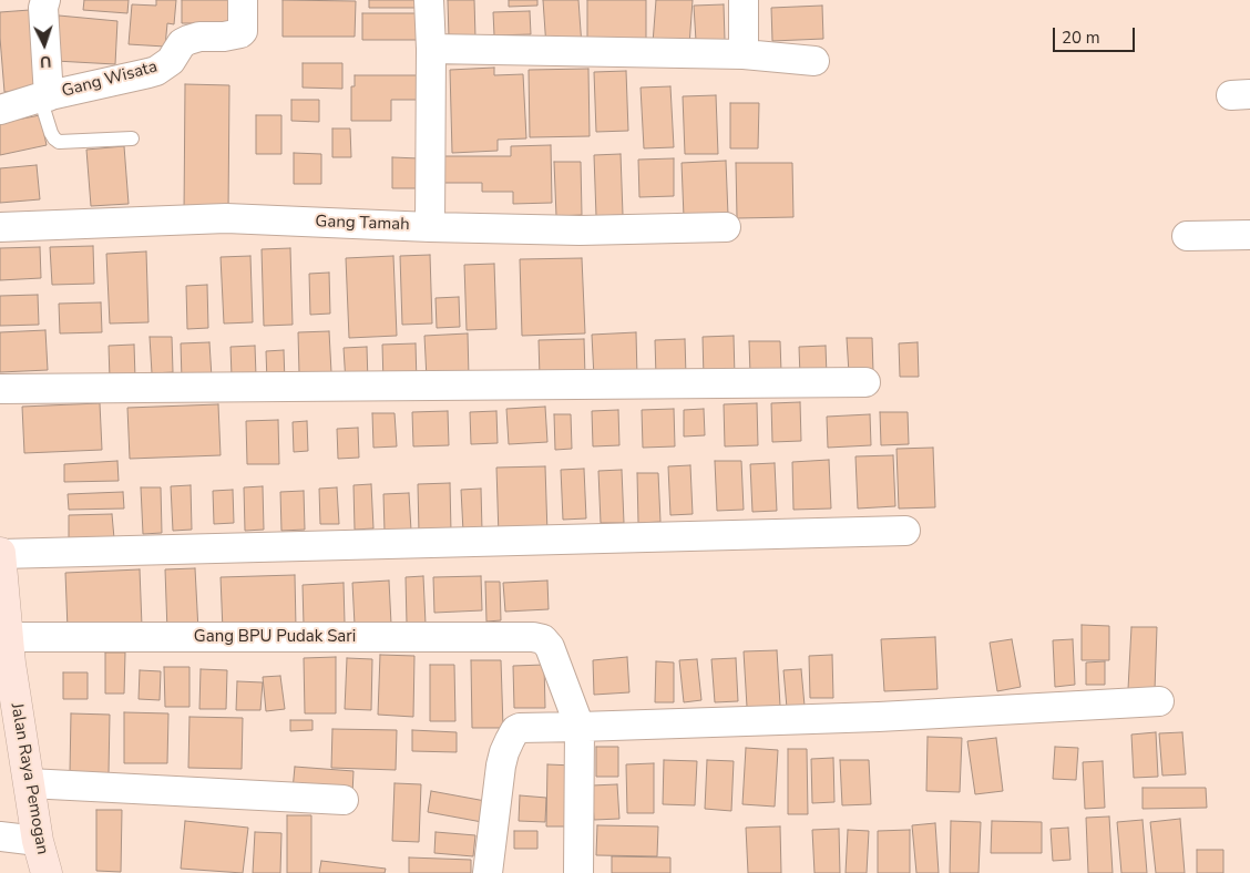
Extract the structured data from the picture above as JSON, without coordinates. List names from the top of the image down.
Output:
{
  "streets": {
    "street": [
      "Gang Wisata",
      "Gang Tamah",
      "Gang BPU Pudak Sari",
      "Jalan Raya Pemogan"
    ]
  },
  "crossings": [
    ["Gang BPU Pudak Sari", "Jalan Raya Pemogan"]
  ],
  "scale_bar": "20 m",
  "north": "bottom"
}
